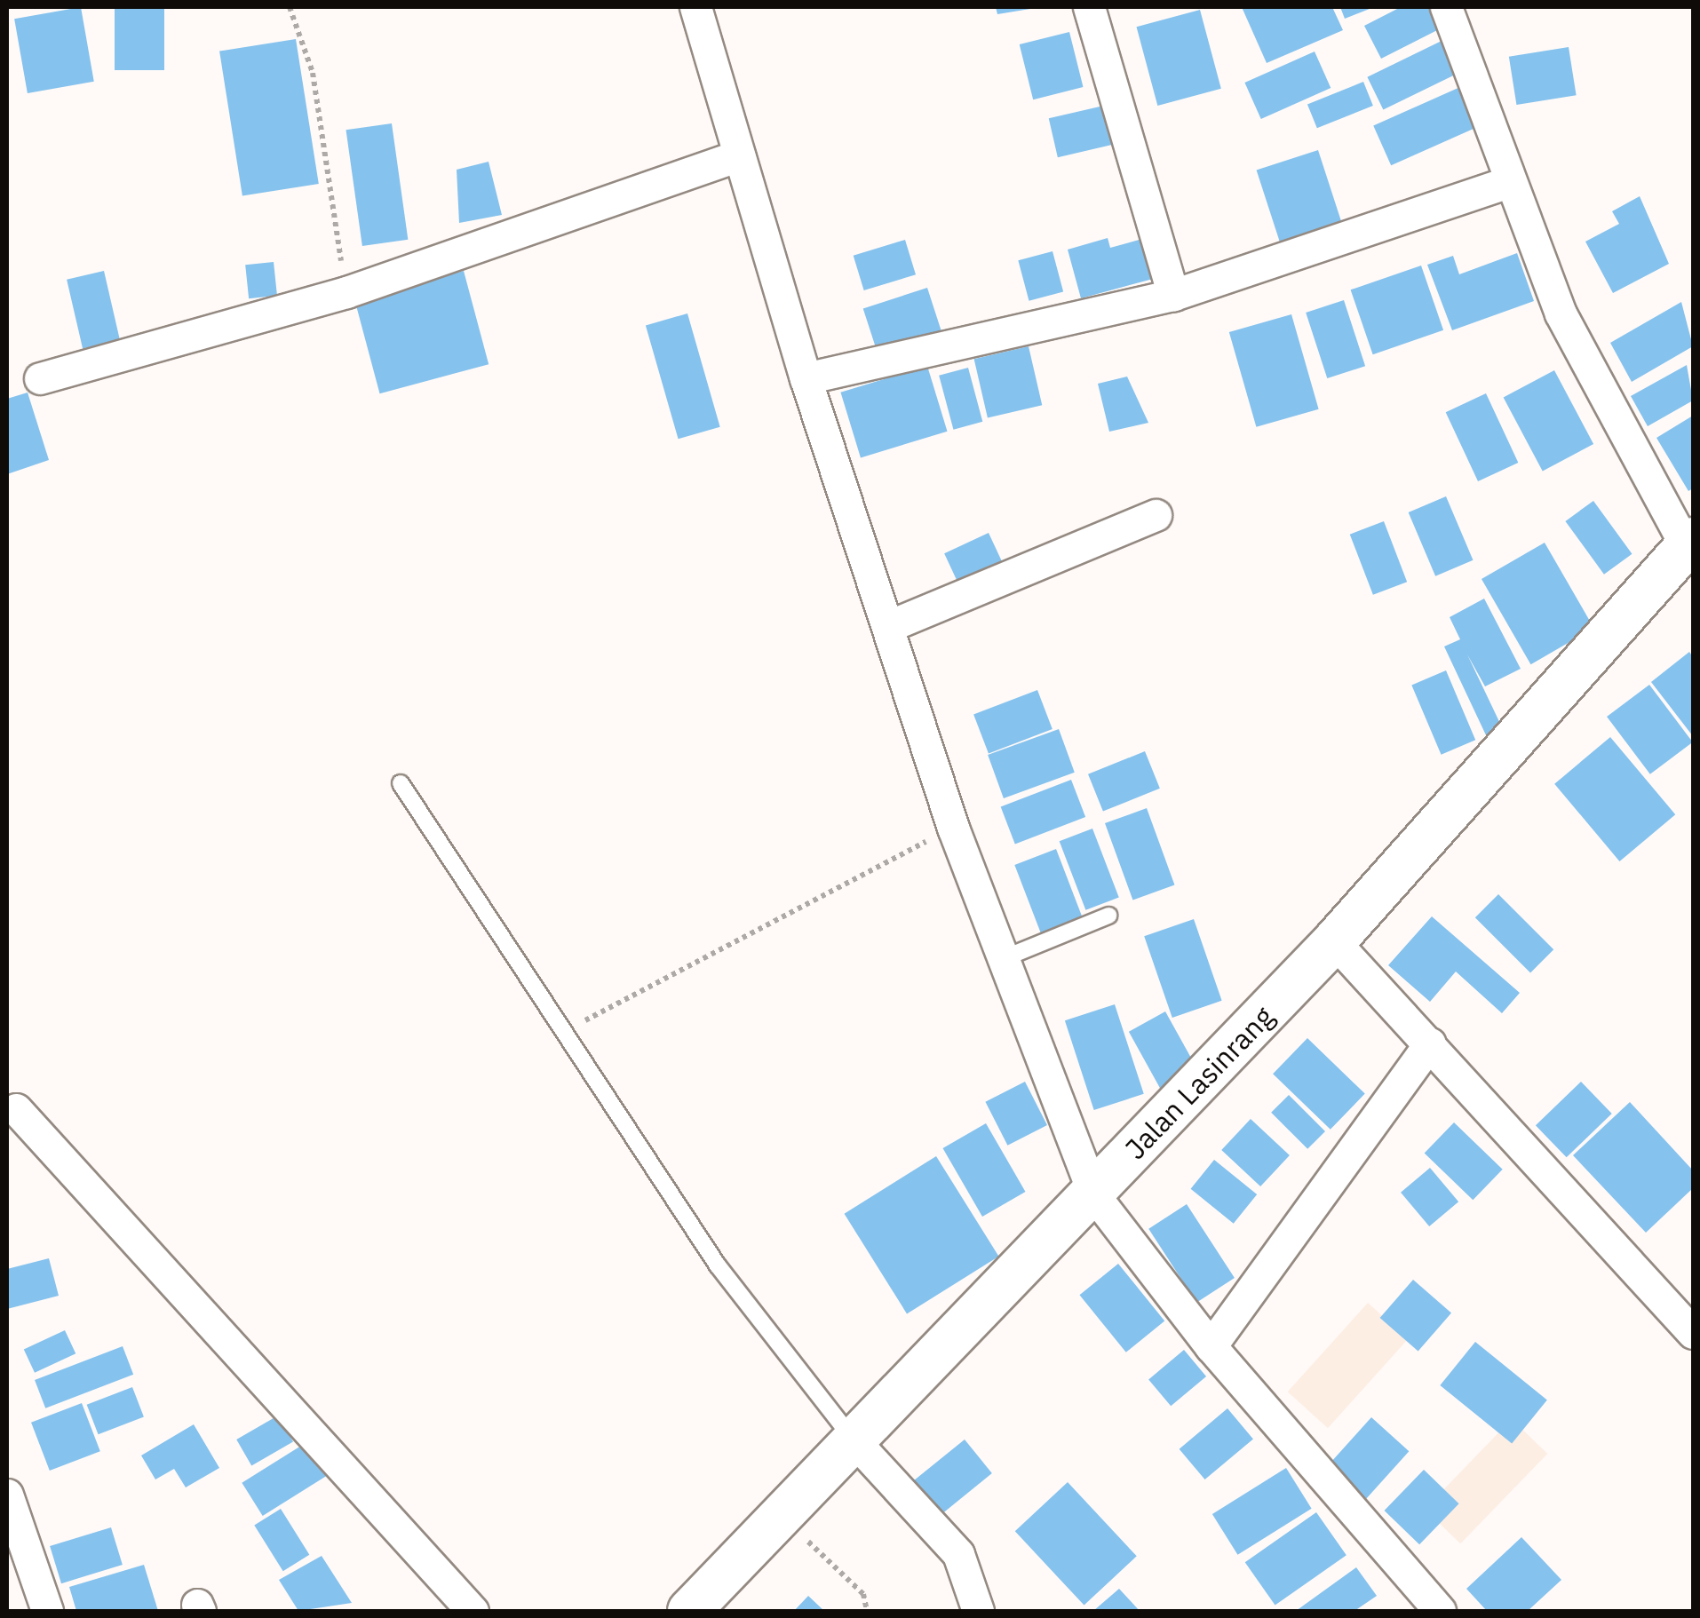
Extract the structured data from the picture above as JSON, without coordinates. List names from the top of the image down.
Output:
{
  "streets": {
    "street": ["Jalan Lasinrang"]
  }
}
